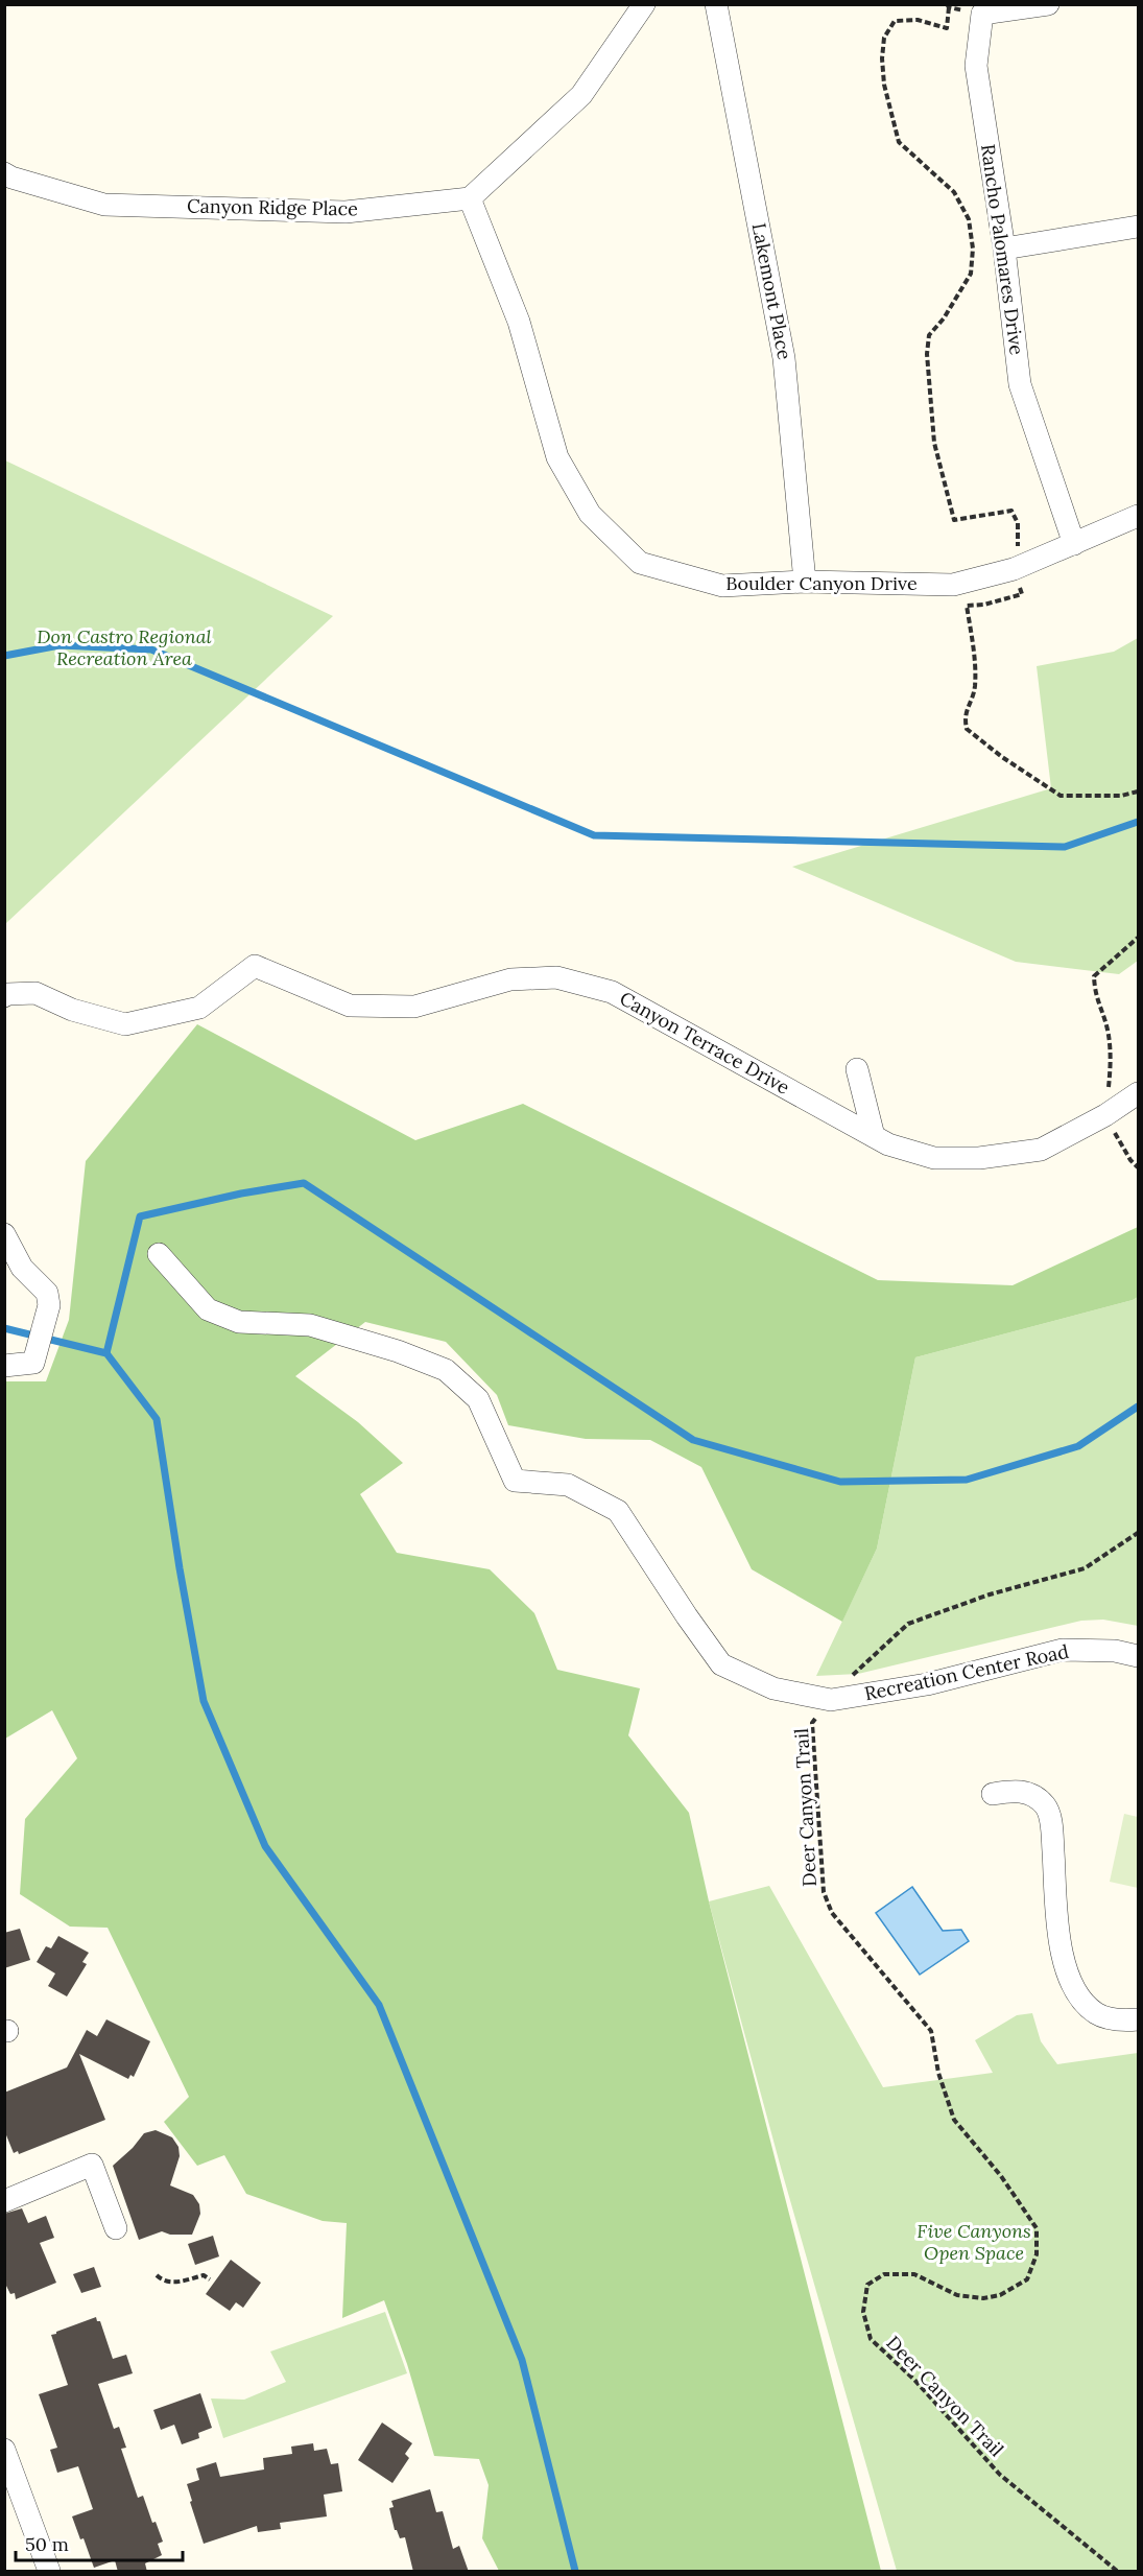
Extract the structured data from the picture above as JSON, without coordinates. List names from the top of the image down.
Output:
{
  "streets": {
    "street": [
      "Canyon Ridge Place",
      "Rancho Palomares Drive",
      "Lakemont Place",
      "Boulder Canyon Drive",
      "Canyon Terrace Drive",
      "Recreation Center Road"
    ],
    "path": ["Deer Canyon Trail"]
  },
  "crossings": [
    ["Canyon Ridge Place", "Boulder Canyon Drive"],
    ["Rancho Palomares Drive", "Boulder Canyon Drive"],
    ["Lakemont Place", "Boulder Canyon Drive"],
    ["Recreation Center Road", "Deer Canyon Trail"]
  ],
  "parks": ["Don Castro Regional Recreation Area", "Five Canyons Open Space"],
  "scale_bar": "50 m"
}
